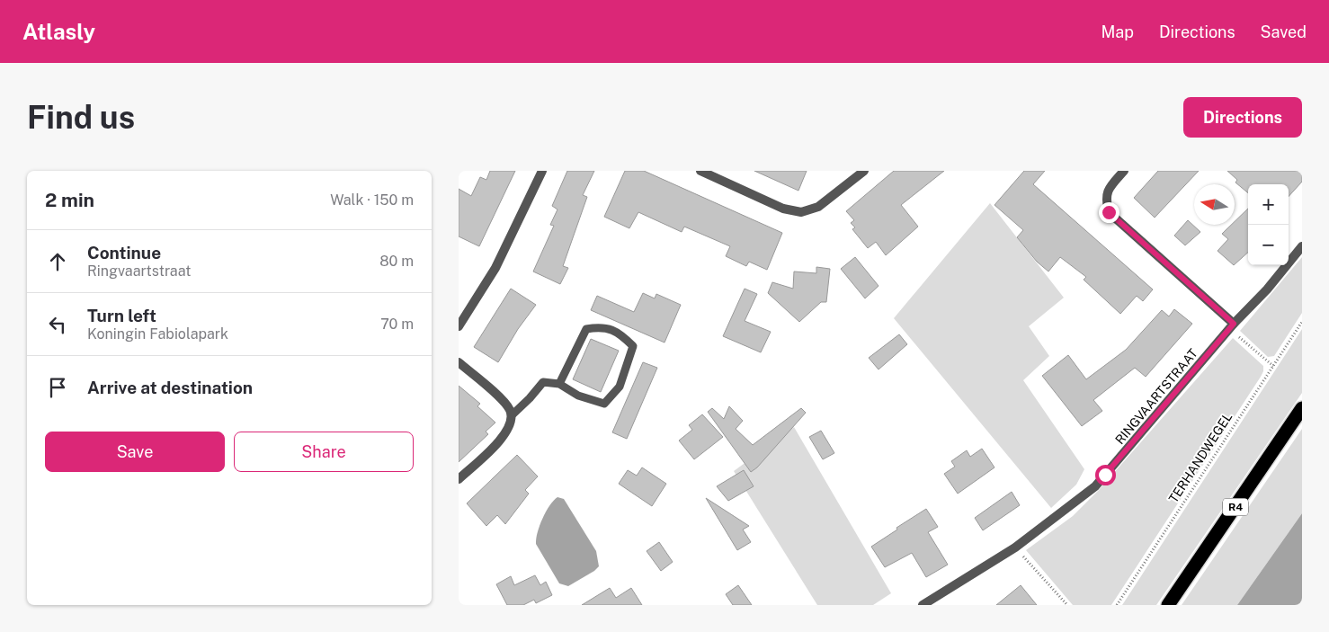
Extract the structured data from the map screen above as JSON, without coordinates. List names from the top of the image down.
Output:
{
  "streets": {
    "highway": ["R4"],
    "street": ["RINGVAARTSTRAAT"],
    "path": ["TERHANDWEGEL"]
  },
  "north": "left",
  "page": {
    "header": "Atlasly",
    "nav": ["Map", "Directions", "Saved"],
    "buttons": [
      "Directions",
      ["Save", "Share"]
    ],
    "title": "Find us",
    "heading": ["2 min", "Walk · 150 m"],
    "map_buttons": ["+", "−"],
    "list": [
      ["Continue", "Ringvaartstraat", "80 m"],
      ["Turn left", "Koningin Fabiolapark", "70 m"],
      "Arrive at destination"
    ]
  }
}
